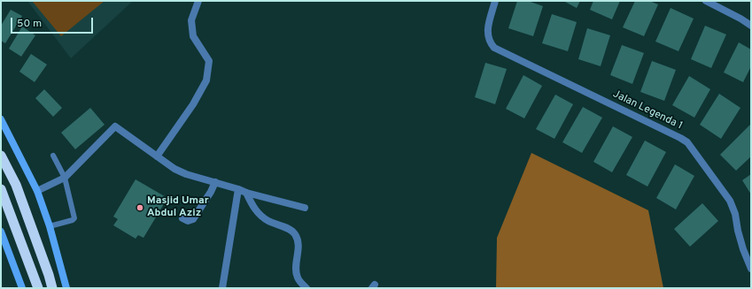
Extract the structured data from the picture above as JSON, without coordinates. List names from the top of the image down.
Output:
{
  "streets": {
    "street": ["Jalan Legenda 1"]
  },
  "places": ["Masjid Umar Abdul Aziz"],
  "scale_bar": "50 m"
}
